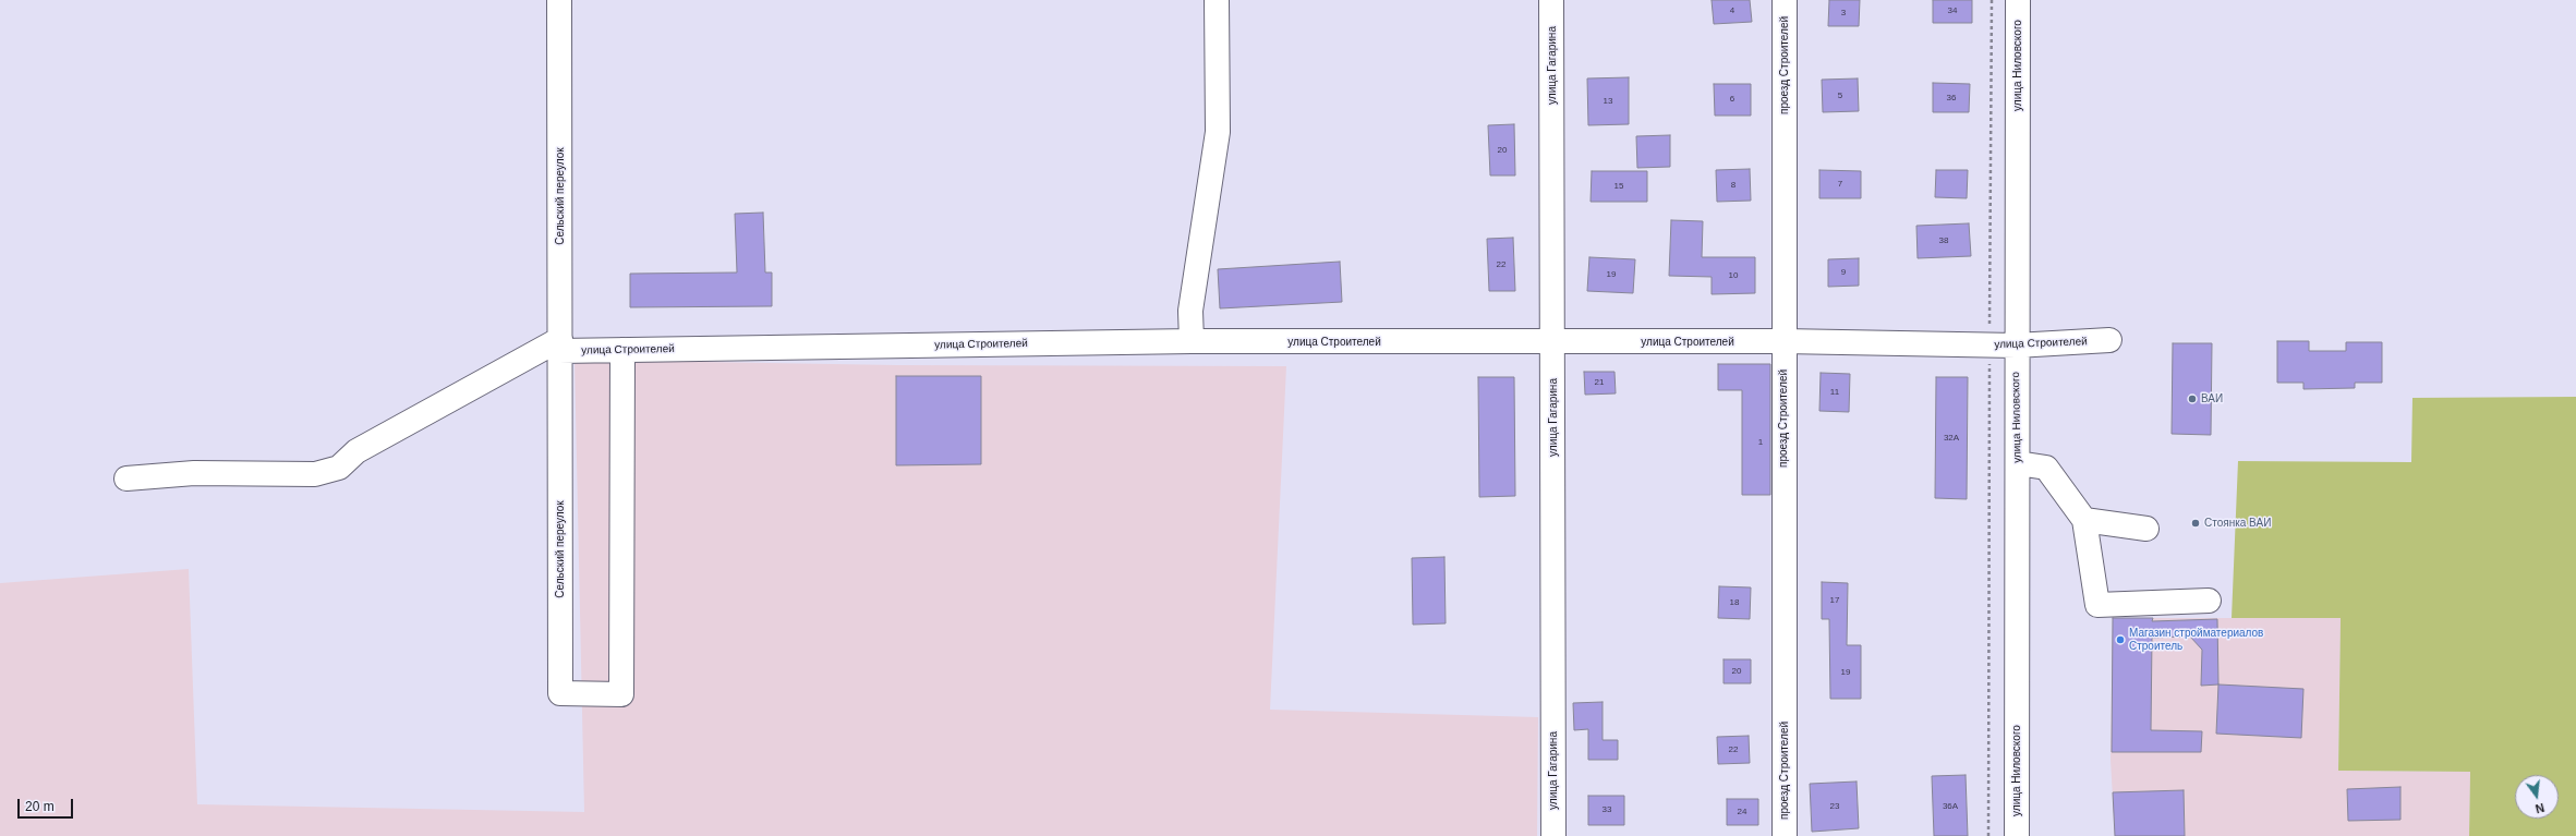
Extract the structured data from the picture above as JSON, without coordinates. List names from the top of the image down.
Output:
{
  "streets": {
    "street": [
      "улица Гагарина",
      "проезд Строителей",
      "улица Ниловского",
      "Сельский переулок",
      "улица Строителей"
    ]
  },
  "crossings": [
    ["улица Гагарина", "улица Строителей"],
    ["проезд Строителей", "улица Строителей"],
    ["улица Ниловского", "улица Строителей"],
    ["Сельский переулок", "улица Строителей"]
  ],
  "places": ["ВАИ", "Стоянка ВАИ", "Магазин стройматериалов Строитель"],
  "house_numbers": [
    "4",
    "34",
    "3",
    "5",
    "36",
    "6",
    "13",
    "20",
    "7",
    "8",
    "15",
    "38",
    "22",
    "9",
    "19",
    "10",
    "21",
    "11",
    "32А",
    "1",
    "17",
    "18",
    "20",
    "19",
    "22",
    "23",
    "36А",
    "33",
    "24"
  ],
  "scale_bar": "20 m",
  "north": "bottom"
}
